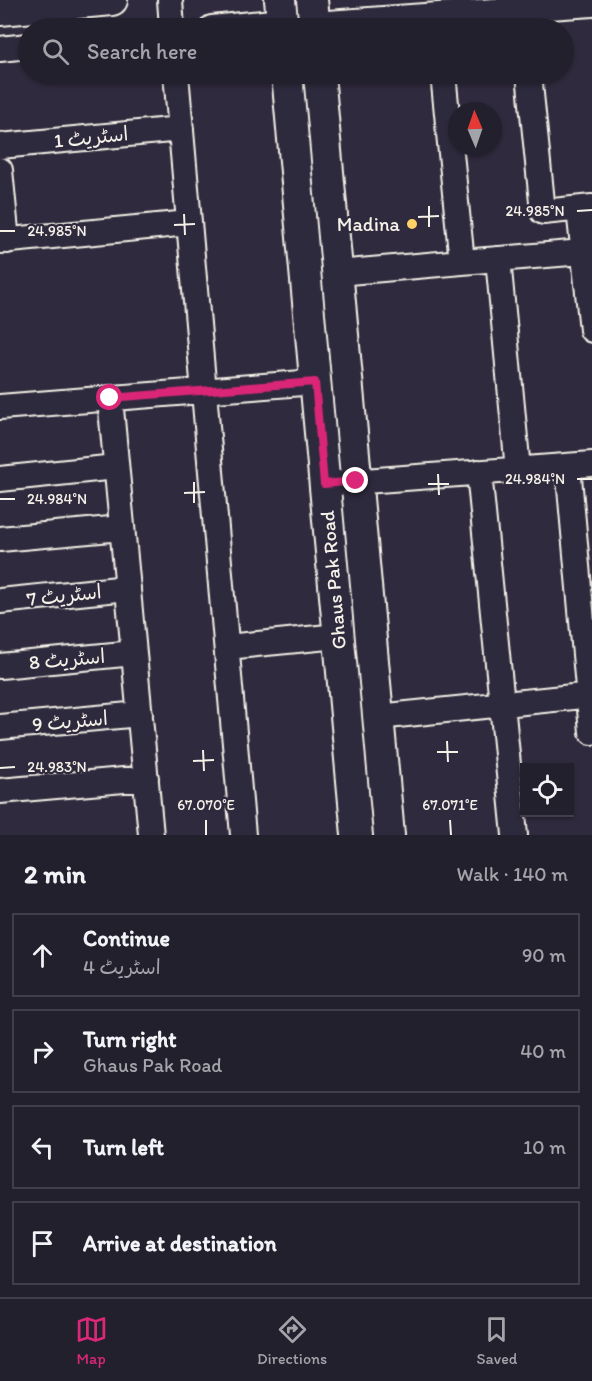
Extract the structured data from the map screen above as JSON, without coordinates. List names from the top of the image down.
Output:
{
  "streets": {
    "main road": ["Ghaus Pak Road"],
    "street": [
      "اسٹریٹ 1",
      "اسٹریٹ 7",
      "اسٹریٹ 8",
      "اسٹریٹ 9"
    ]
  },
  "places": ["Madina"],
  "north": "top",
  "page": {
    "search": "Search here",
    "heading": ["2 min", "Walk · 140 m"],
    "list": [
      ["Continue", "اسٹریٹ 4", "90 m"],
      ["Turn right", "Ghaus Pak Road", "40 m"],
      ["Turn left", "10 m"],
      "Arrive at destination"
    ],
    "nav": ["Map", "Directions", "Saved"]
  },
  "coordinates": [
    "24.985°N",
    "24.984°N",
    "24.983°N",
    "67.070°E",
    "67.071°E"
  ]
}
